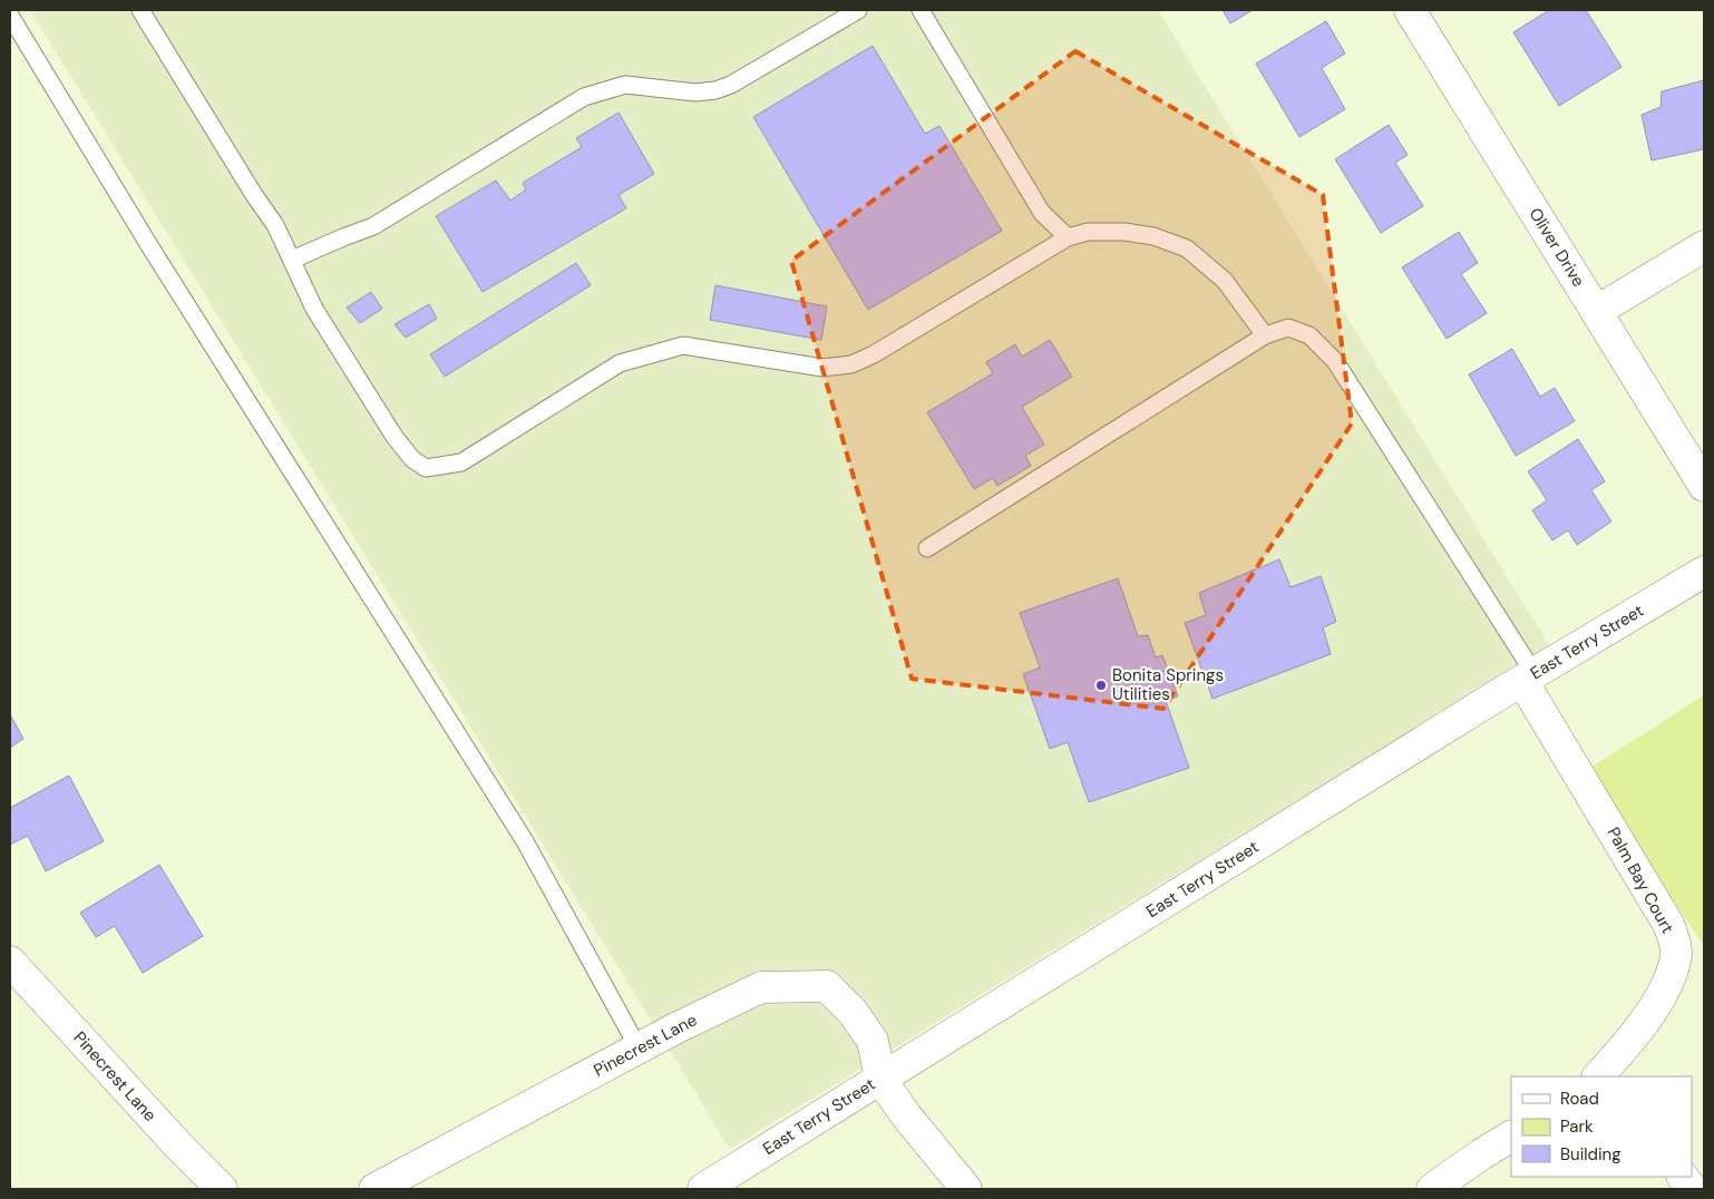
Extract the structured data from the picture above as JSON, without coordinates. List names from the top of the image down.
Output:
{
  "streets": {
    "street": [
      "Oliver Drive",
      "East Terry Street",
      "Palm Bay Court",
      "Pinecrest Lane"
    ]
  },
  "crossings": [
    ["East Terry Street", "Palm Bay Court"],
    ["East Terry Street", "Pinecrest Lane"]
  ],
  "places": ["Bonita Springs Utilities"],
  "legend": ["Road", "Park", "Building"]
}
